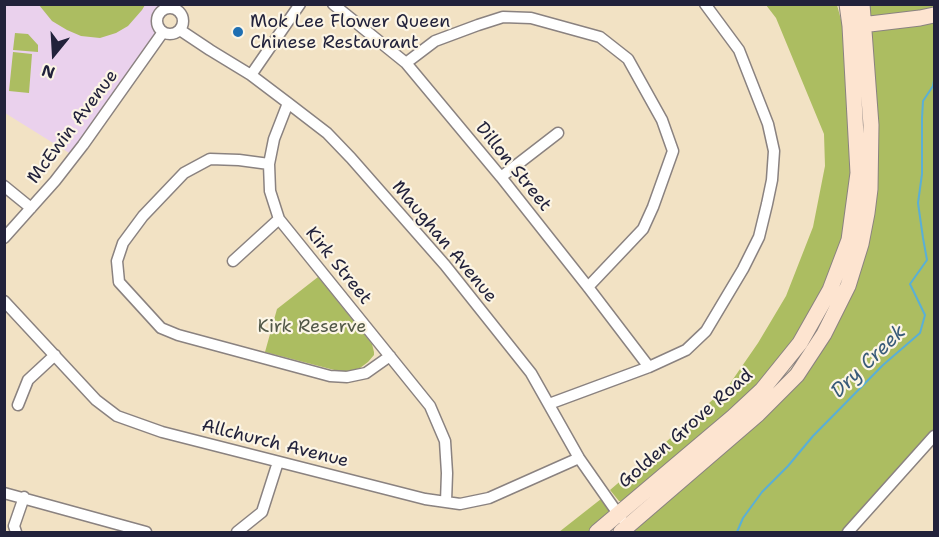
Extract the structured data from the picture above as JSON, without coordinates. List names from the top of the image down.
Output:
{
  "streets": {
    "main road": ["Golden Grove Road"],
    "street": [
      "McEwin Avenue",
      "Dillon Street",
      "Maughan Avenue",
      "Kirk Street",
      "Allchurch Avenue"
    ]
  },
  "crossings": [
    ["McEwin Avenue", "Maughan Avenue"],
    ["Maughan Avenue", "Kirk Street"],
    ["Maughan Avenue", "Golden Grove Road"],
    ["Maughan Avenue", "Allchurch Avenue"],
    ["Kirk Street", "Allchurch Avenue"]
  ],
  "water": ["Dry Creek"],
  "parks": ["Kirk Reserve"],
  "places": ["Mok Lee Flower Queen Chinese Restaurant"],
  "north": "bottom"
}
